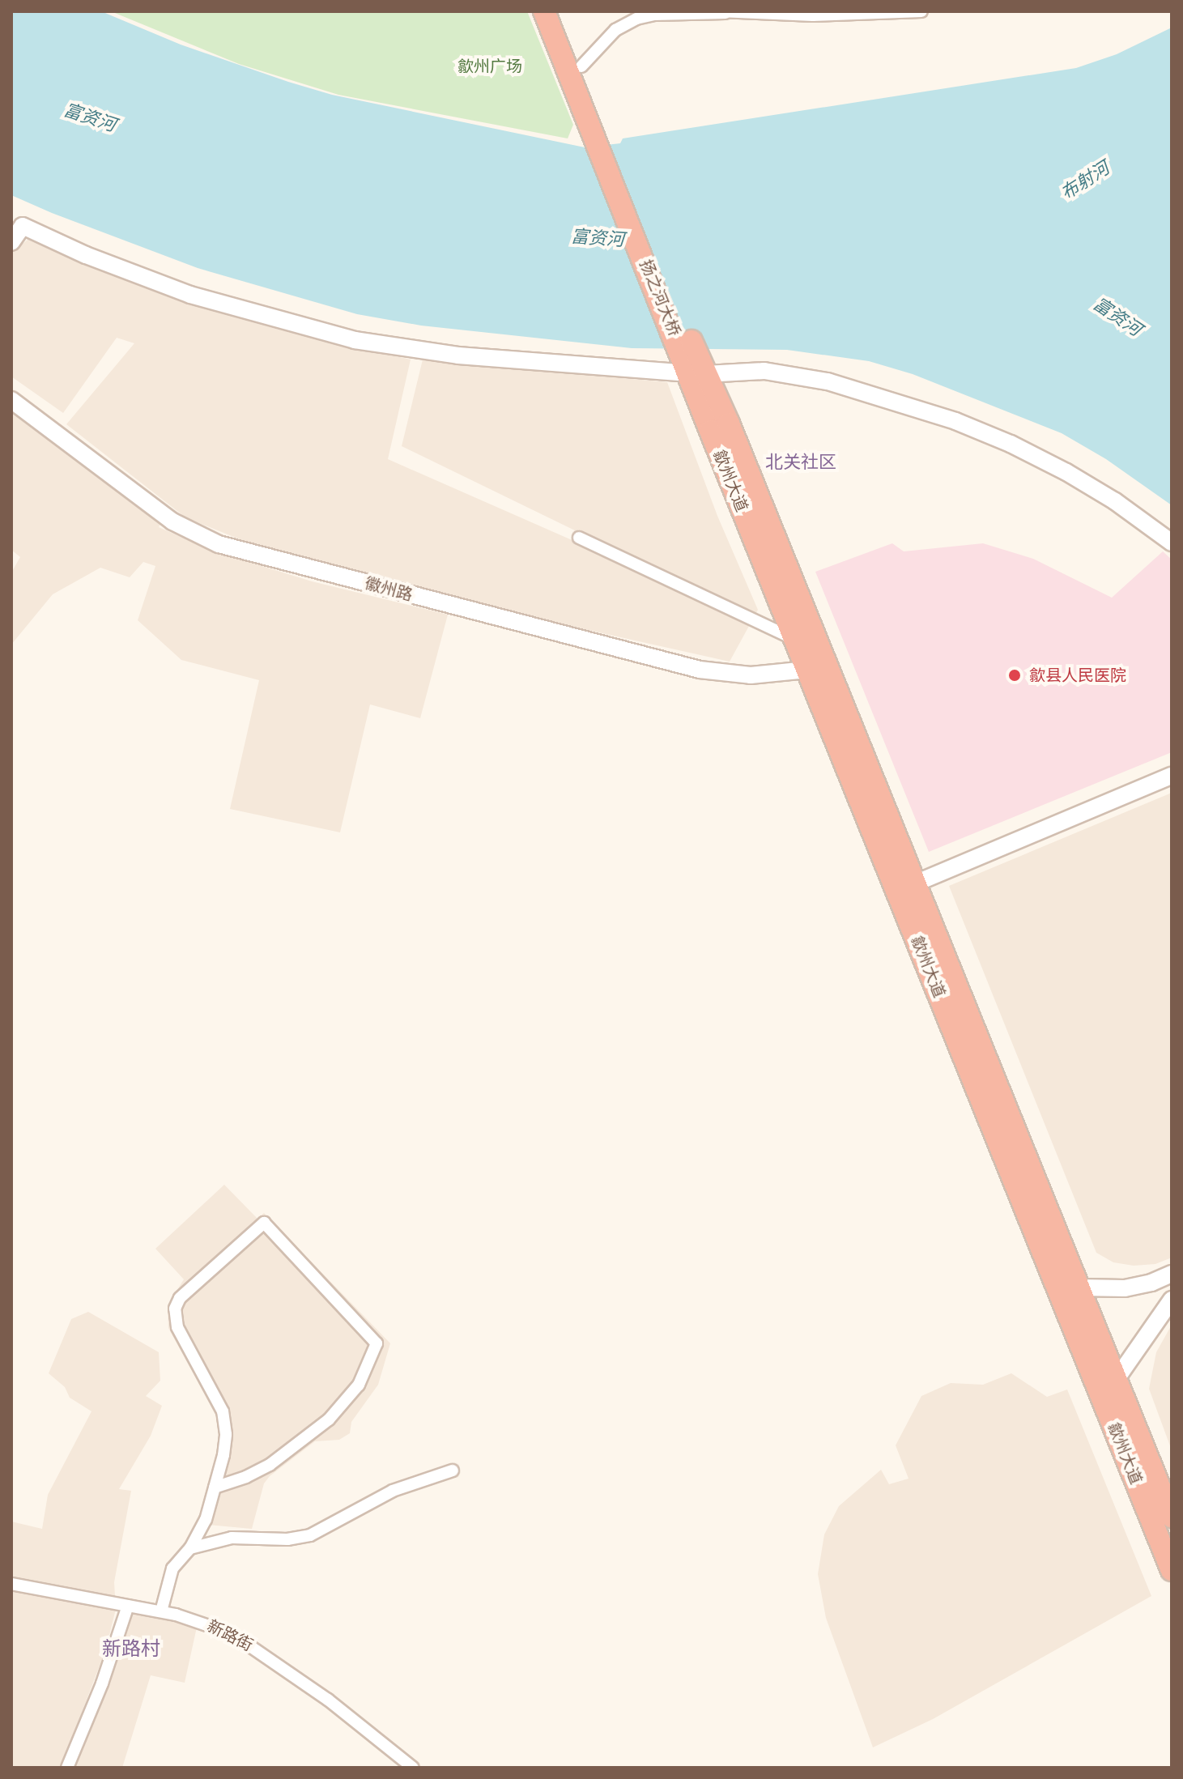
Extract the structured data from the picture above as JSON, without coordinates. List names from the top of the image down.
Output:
{
  "streets": {
    "highway": ["扬之河大桥", "歙州大道"],
    "street": ["徽州路", "新路街"]
  },
  "crossings": [
    ["扬之河大桥", "歙州大道"],
    ["歙州大道", "徽州路"]
  ],
  "districts": ["北关社区", "新路村"],
  "water": ["富资河", "布射河"],
  "parks": ["歙州广场"],
  "places": ["歙县人民医院"]
}
